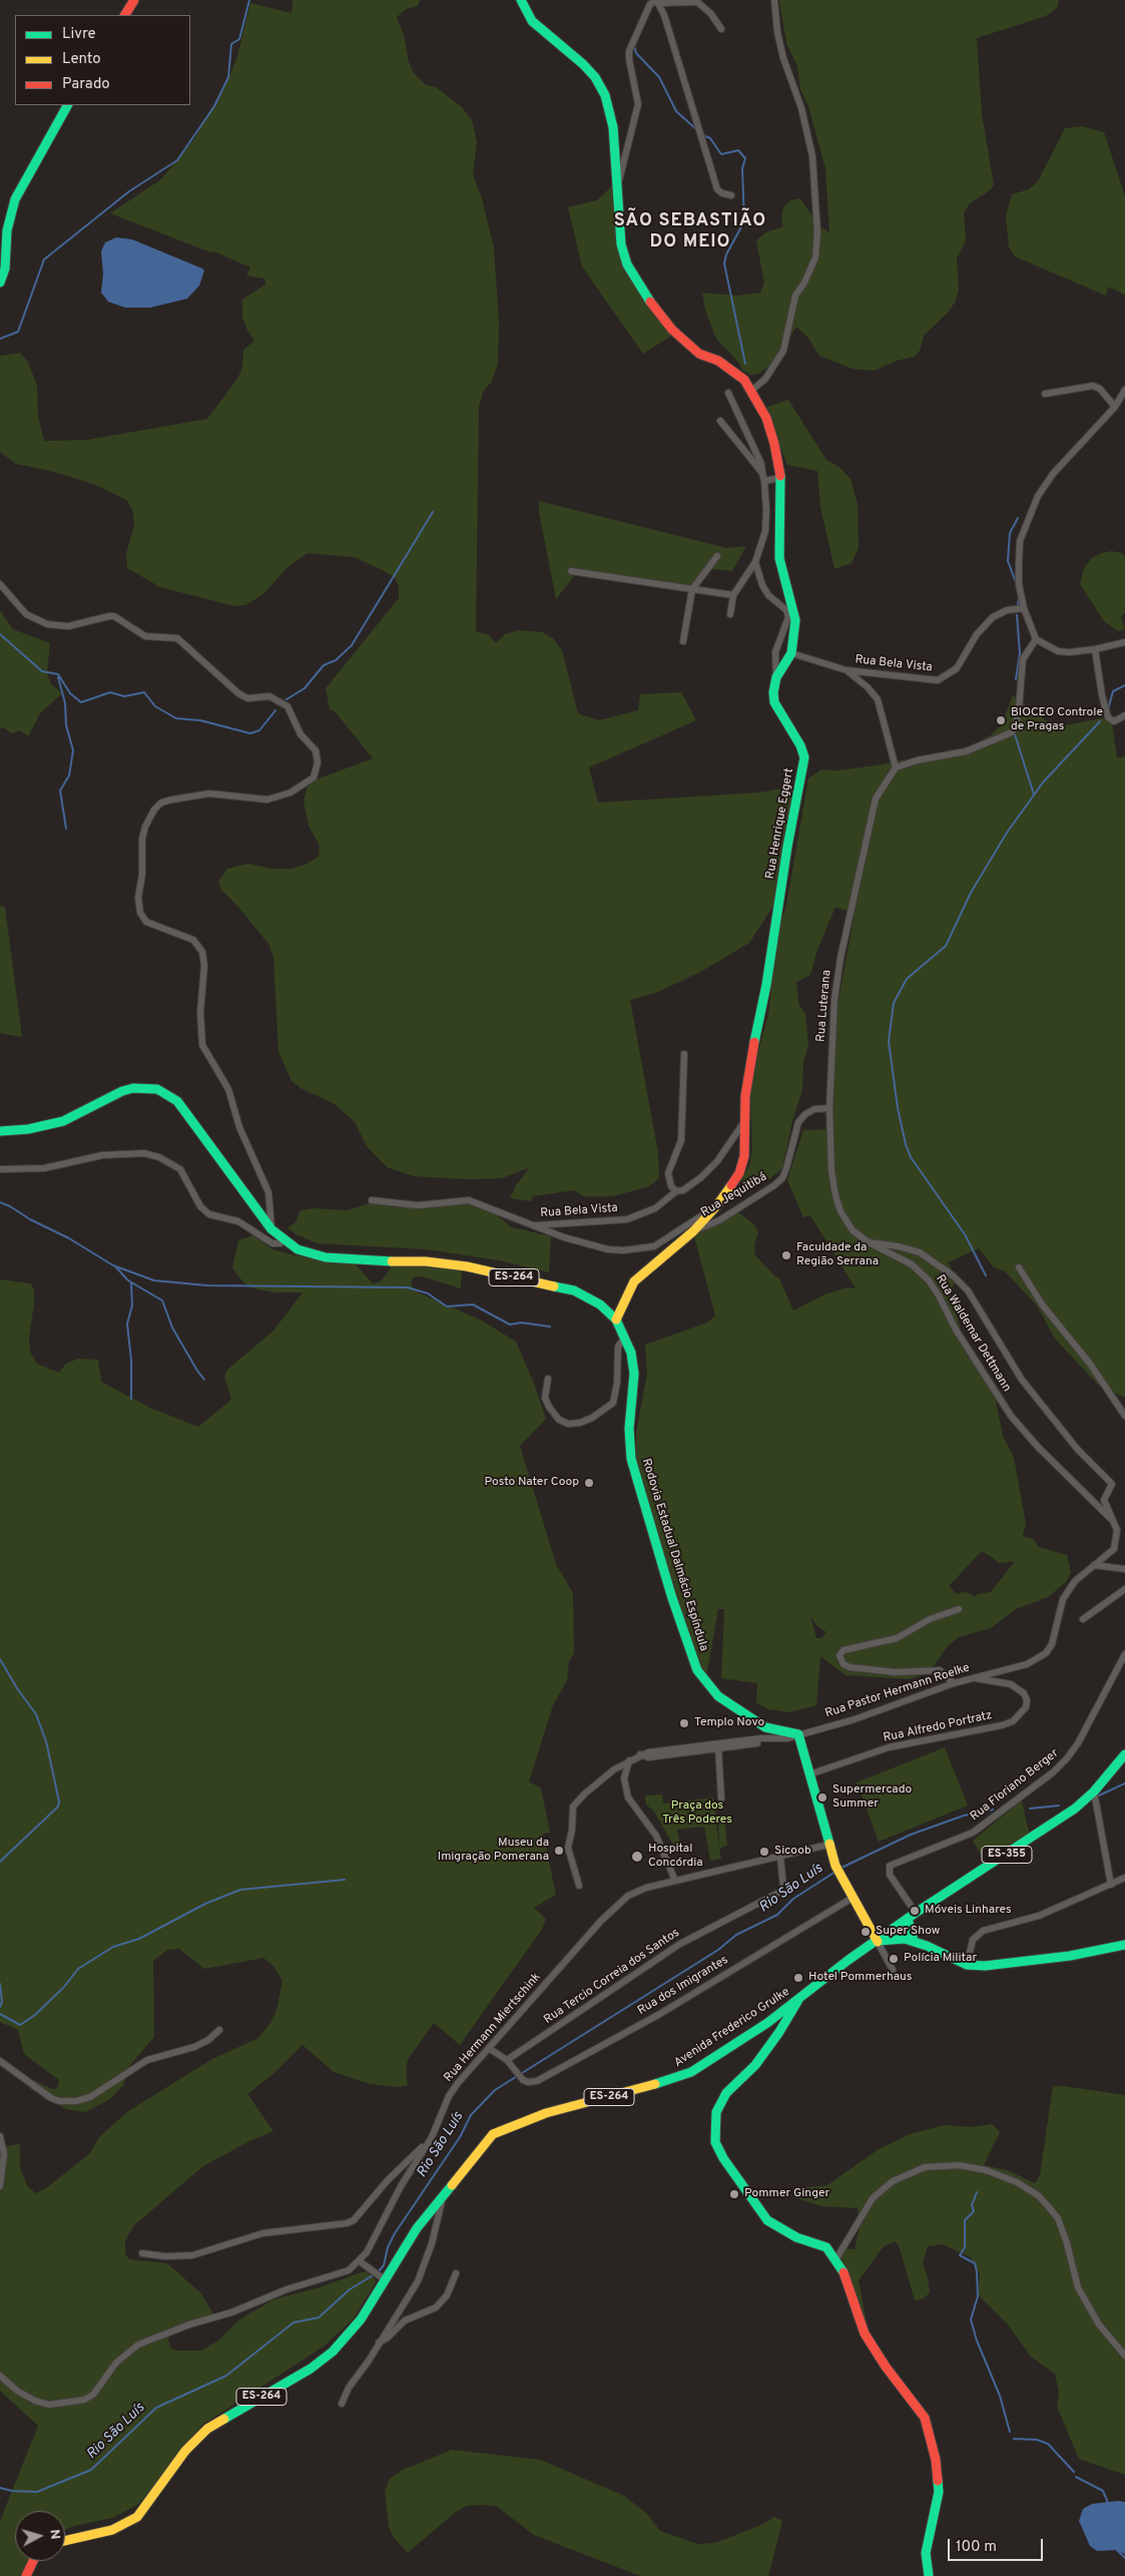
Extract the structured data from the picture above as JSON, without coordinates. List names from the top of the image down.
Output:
{
  "streets": {
    "main road": [
      "Rua Henrique Eggert",
      "ES-264",
      "Rodovia Estadual Dalmácio Espíndula",
      "ES-355",
      "Avenida Frederico Grulke"
    ],
    "street": [
      "Rua Bela Vista",
      "Rua Luterana",
      "Rua Jequitibá",
      "Rua Waldemar Dettmann",
      "Rua Pastor Hermann Roelke",
      "Rua Alfredo Portratz",
      "Rua Floriano Berger",
      "Rua Tercio Correia dos Santos",
      "Rua dos Imigrantes",
      "Rua Hermann Miertschink"
    ]
  },
  "crossings": [
    ["Rua Bela Vista", "Rua Henrique Eggert"],
    ["Rua Henrique Eggert", "Rua Jequitibá"],
    ["Rua Henrique Eggert", "Rodovia Estadual Dalmácio Espíndula"],
    ["Rua Luterana", "Rua Jequitibá"],
    ["Rua Luterana", "Rua Waldemar Dettmann"],
    ["ES-264", "Avenida Frederico Grulke"],
    ["Rua Waldemar Dettmann", "Rua Pastor Hermann Roelke"],
    ["Rodovia Estadual Dalmácio Espíndula", "Rua Pastor Hermann Roelke"],
    ["Rua Pastor Hermann Roelke", "Rua Alfredo Portratz"],
    ["Rua Floriano Berger", "Avenida Frederico Grulke"],
    ["Rua Tercio Correia dos Santos", "Rua dos Imigrantes"],
    ["Rua Tercio Correia dos Santos", "Rua Hermann Miertschink"]
  ],
  "districts": ["SÃO SEBASTIÃO DO MEIO"],
  "water": ["Rio São Luís"],
  "parks": ["Praça dos Três Poderes"],
  "places": [
    "BIOCEO Controle de Pragas",
    "Faculdade da Região Serrana",
    "Posto Nater Coop",
    "Templo Novo",
    "Supermercado Summer",
    "Museu da Imigração Pomerana",
    "Sicoob",
    "Hospital Concórdia",
    "Móveis Linhares",
    "Super Show",
    "Polícia Militar",
    "Hotel Pommerhaus",
    "Pommer Ginger"
  ],
  "legend": ["Livre", "Lento", "Parado"],
  "scale_bar": "100 m",
  "north": "right"
}
